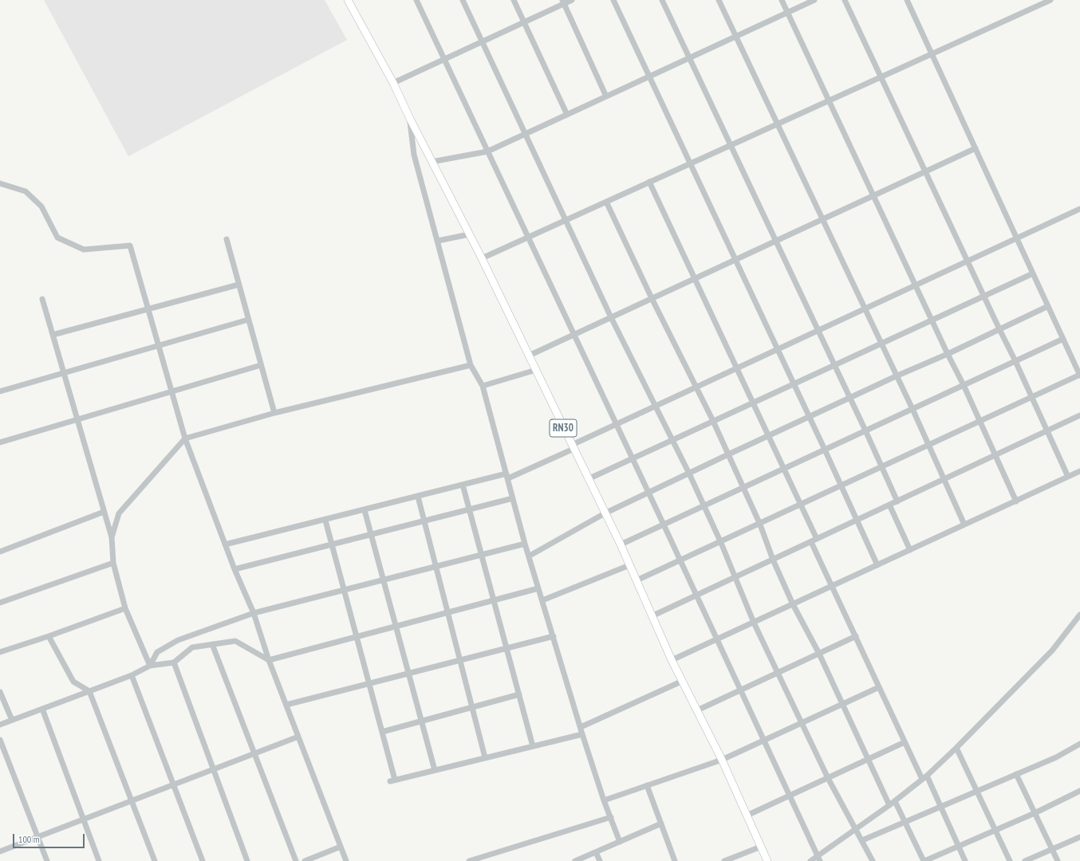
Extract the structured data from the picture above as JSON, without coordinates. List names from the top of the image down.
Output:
{
  "streets": {
    "main road": ["RN30"]
  },
  "scale_bar": "100 m"
}
